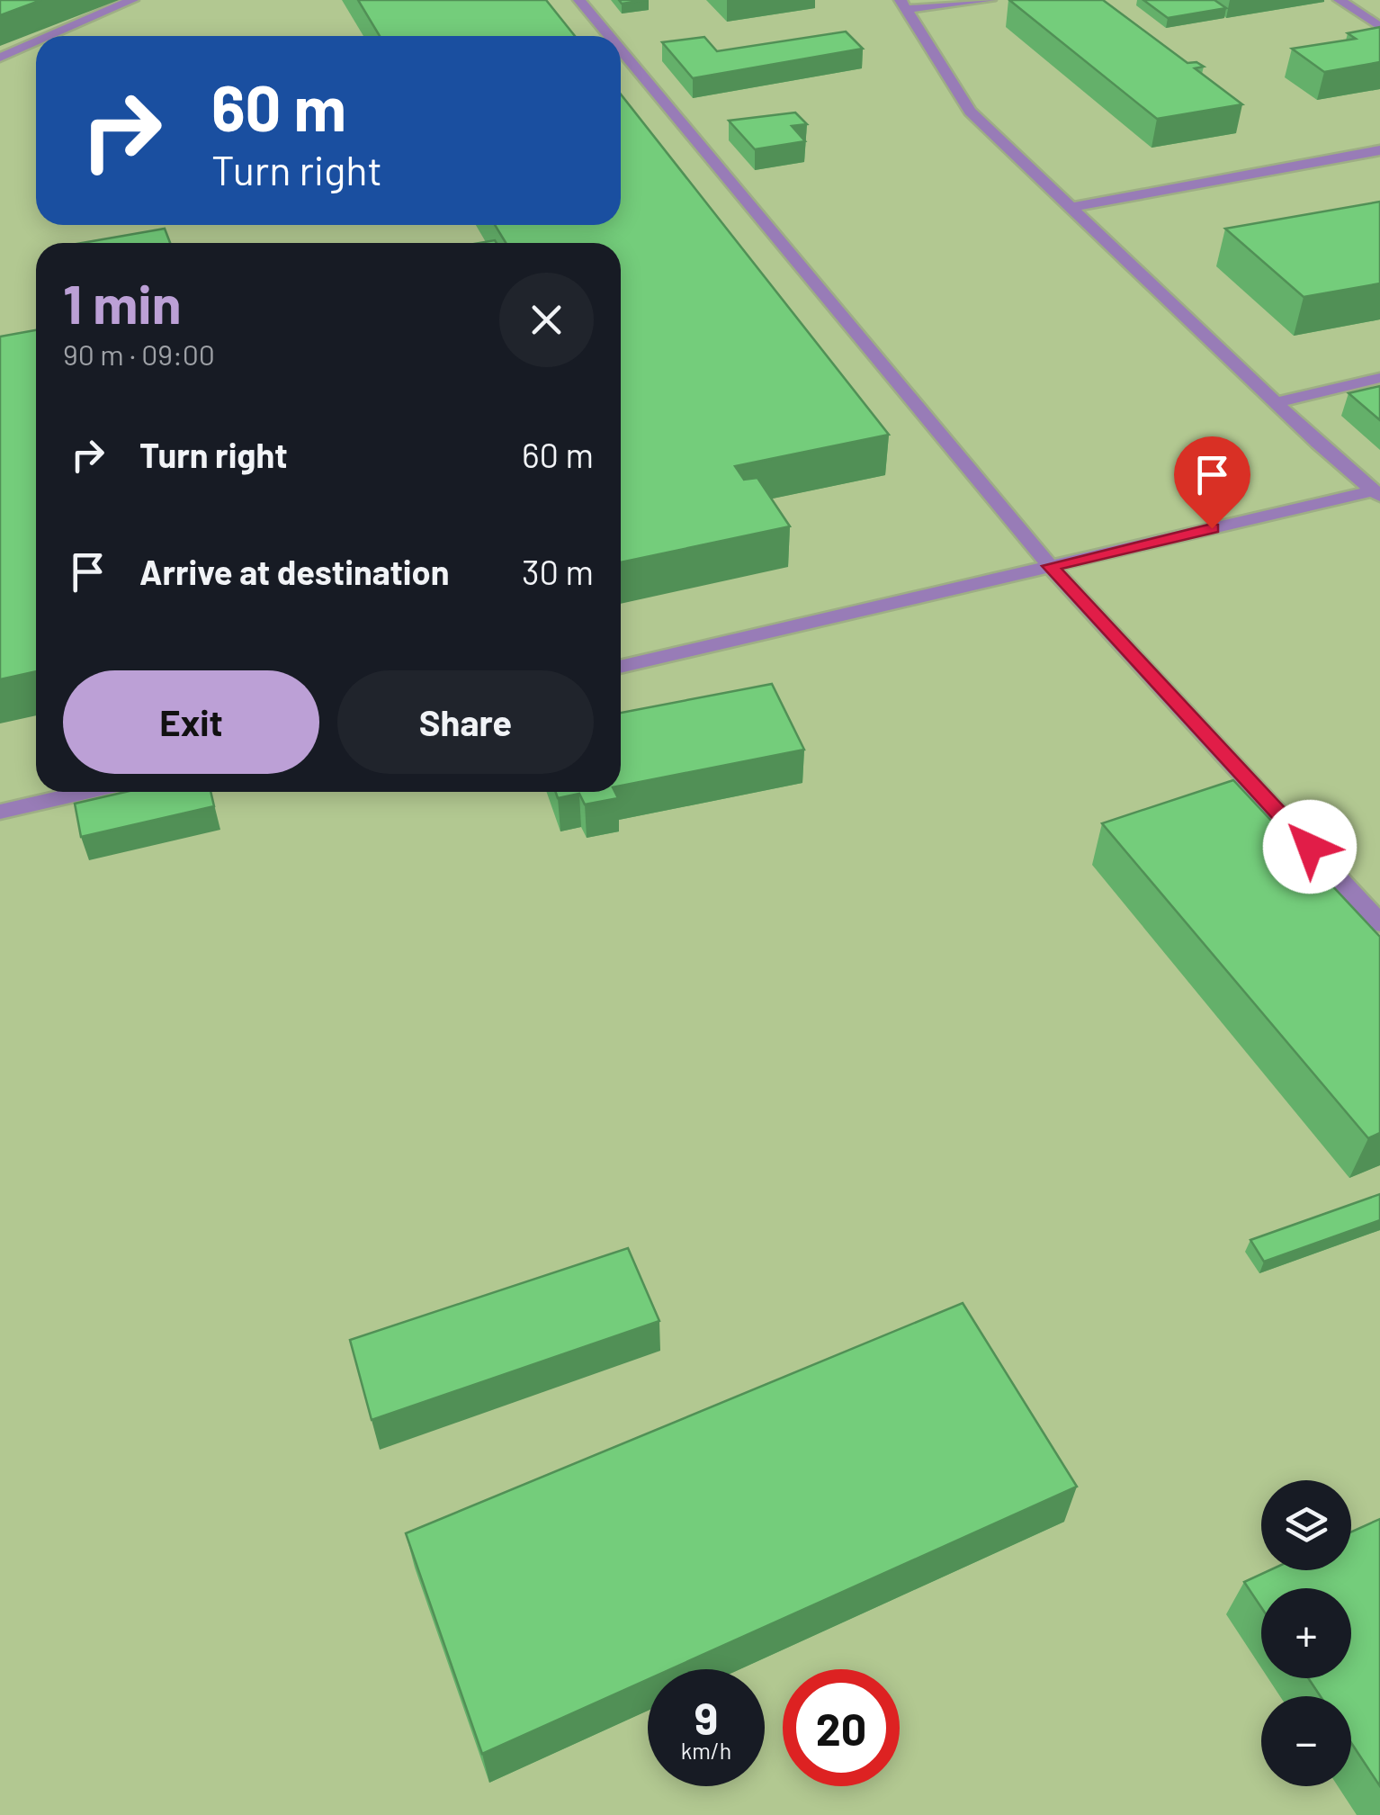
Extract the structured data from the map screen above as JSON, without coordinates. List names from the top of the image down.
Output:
{
  "page": {
    "turn": ["60 m", "Turn right"],
    "heading": ["1 min", "90 m · 09:00"],
    "list": [
      {
        "name": "Turn right",
        "value": "60 m"
      },
      {
        "name": "Arrive at destination",
        "value": "30 m"
      }
    ],
    "buttons": ["Exit", "Share"],
    "map_buttons": ["+", "−"],
    "speed": "9 km/h",
    "limit": "20"
  }
}
